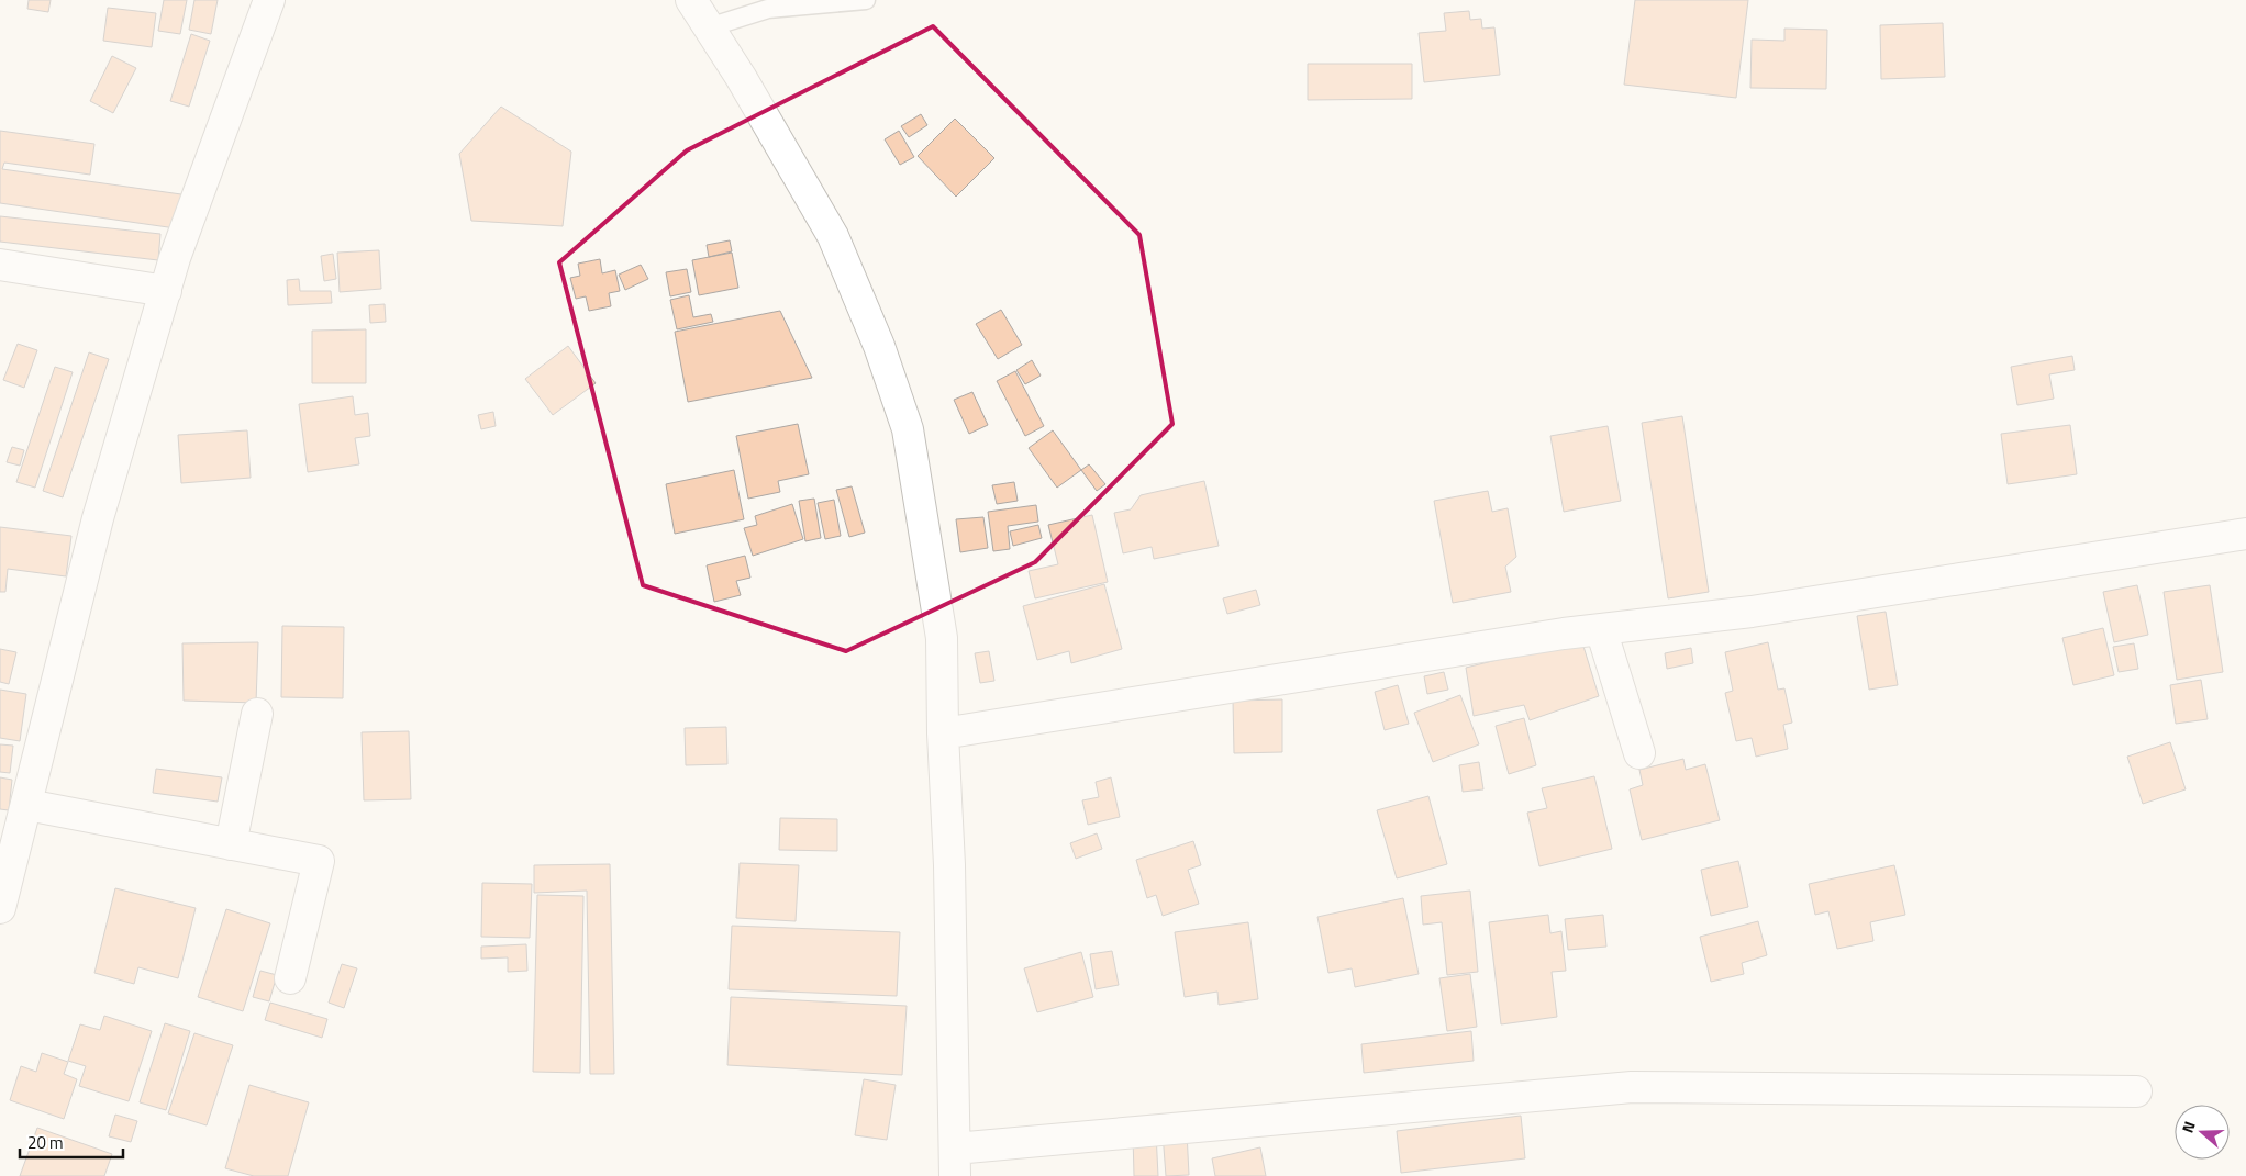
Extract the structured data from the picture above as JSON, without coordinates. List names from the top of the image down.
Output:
{
  "scale_bar": "20 m",
  "north": "left"
}
